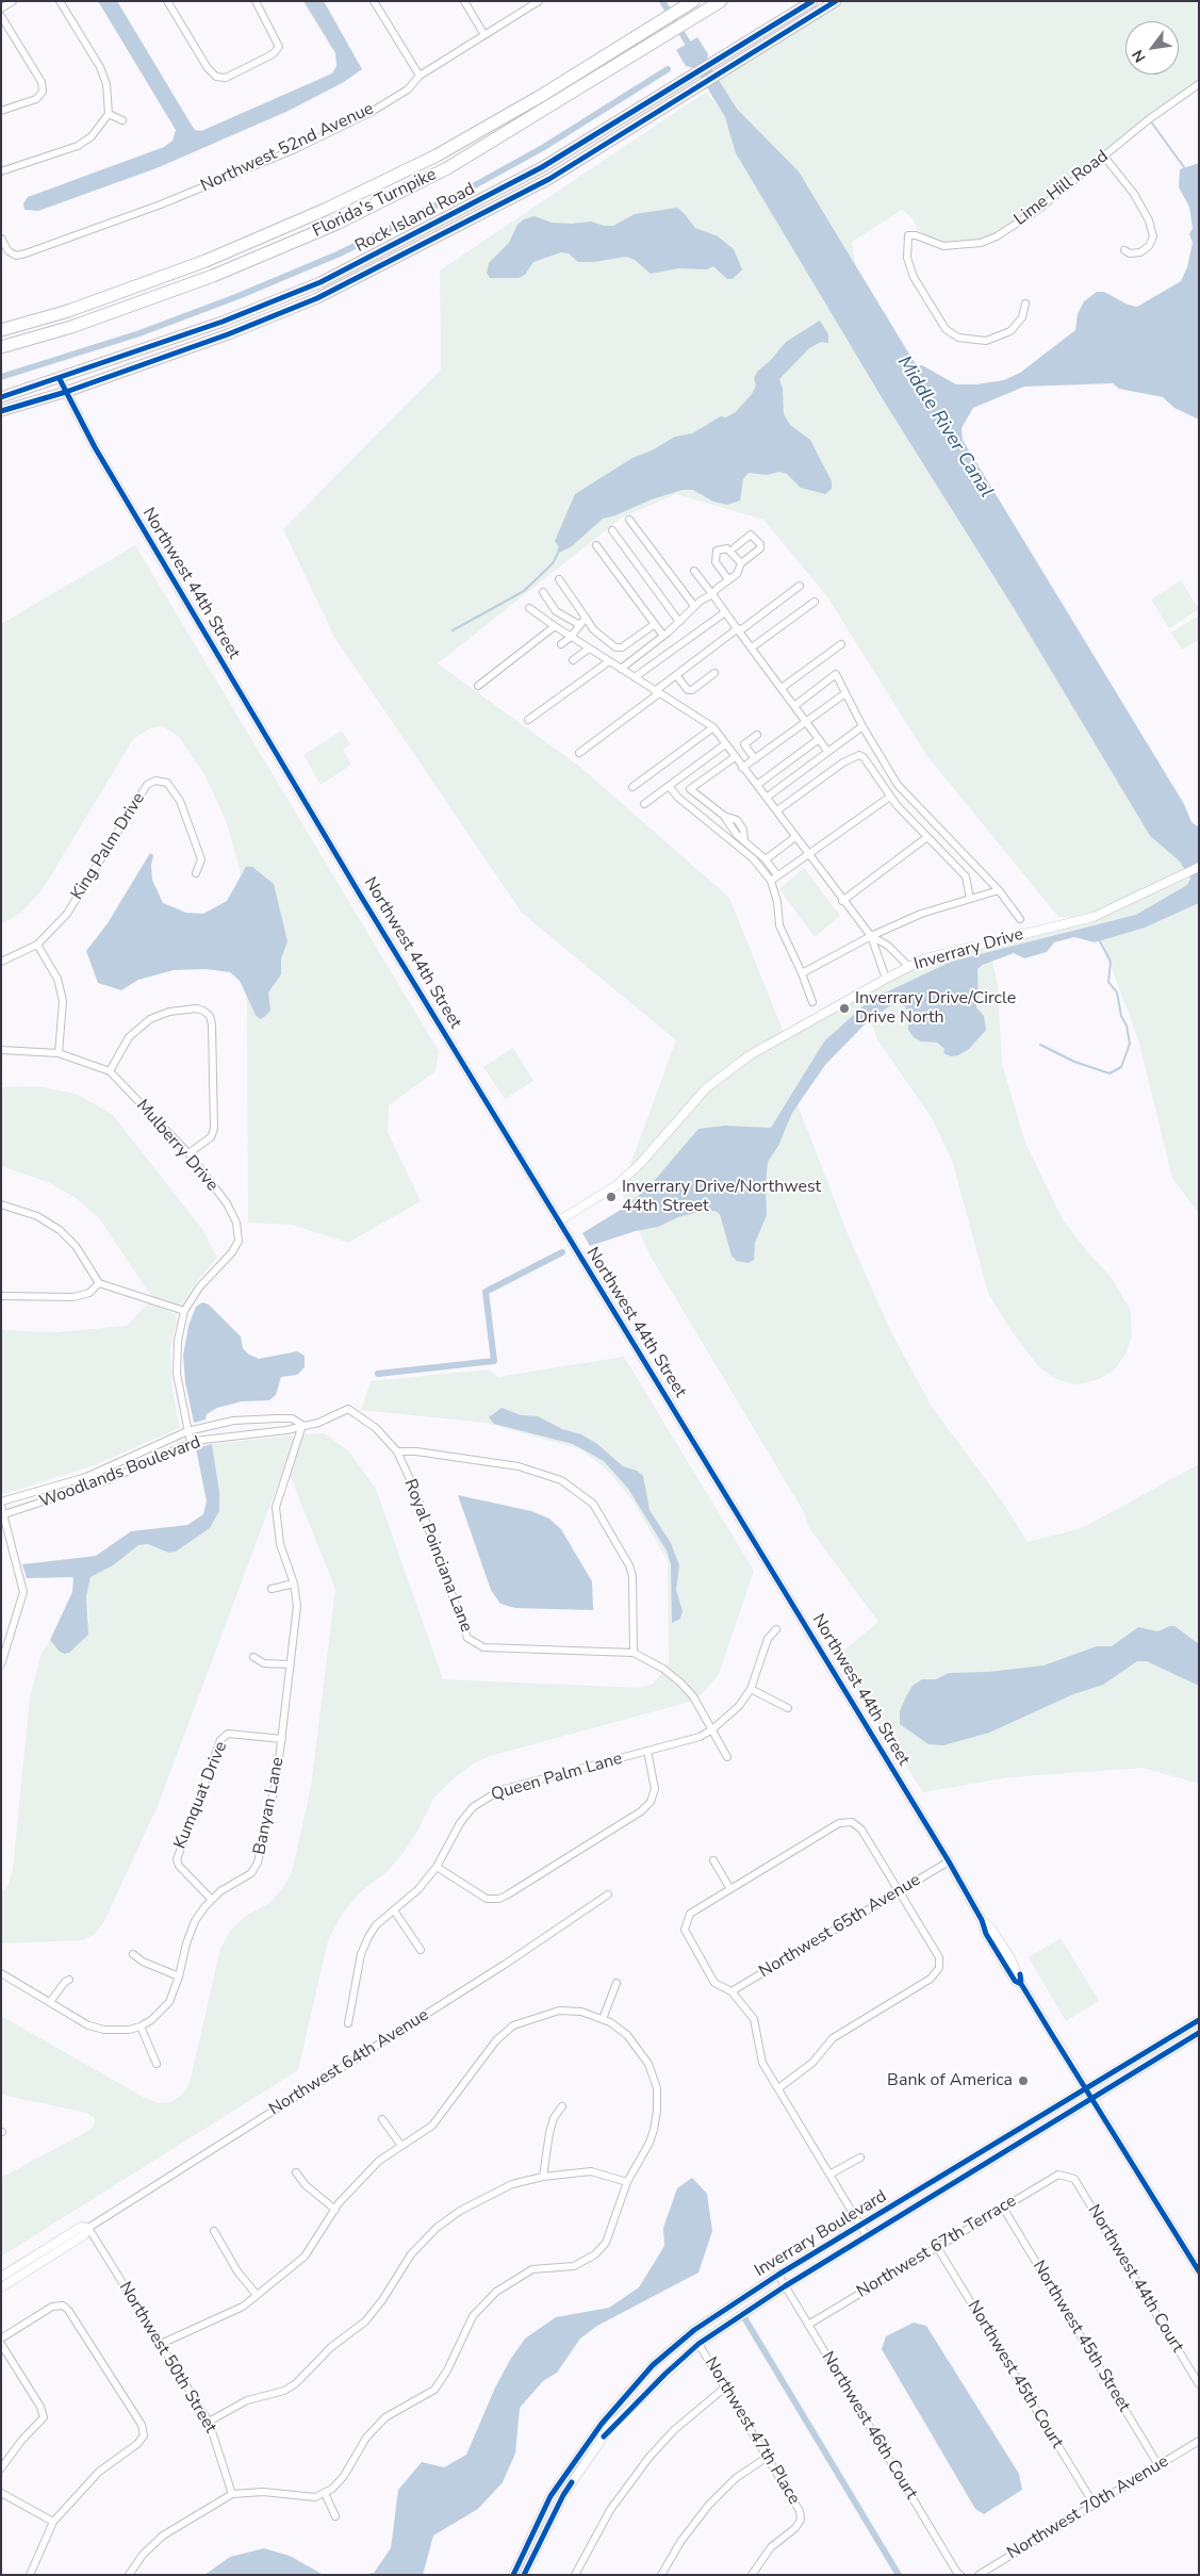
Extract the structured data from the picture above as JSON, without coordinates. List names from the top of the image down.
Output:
{
  "streets": {
    "highway": ["Florida's Turnpike"],
    "main road": ["Rock Island Road"],
    "street": [
      "Northwest 52nd Avenue",
      "Lime Hill Road",
      "Northwest 44th Street",
      "King Palm Drive",
      "Inverrary Drive",
      "Mulberry Drive",
      "Woodlands Boulevard",
      "Royal Poinciana Lane",
      "Queen Palm Lane",
      "Kumquat Drive",
      "Banyan Lane",
      "Northwest 65th Avenue",
      "Northwest 64th Avenue",
      "Inverrary Boulevard",
      "Northwest 67th Terrace",
      "Northwest 44th Court",
      "Northwest 45th Street",
      "Northwest 50th Street",
      "Northwest 45th Court",
      "Northwest 46th Court",
      "Northwest 47th Place",
      "Northwest 70th Avenue"
    ]
  },
  "crossings": [
    ["Rock Island Road", "Northwest 44th Street"],
    ["Northwest 44th Street", "Inverrary Drive"],
    ["Northwest 44th Street", "Northwest 65th Avenue"],
    ["Northwest 44th Street", "Inverrary Boulevard"],
    ["Mulberry Drive", "Woodlands Boulevard"],
    ["Woodlands Boulevard", "Royal Poinciana Lane"],
    ["Woodlands Boulevard", "Banyan Lane"],
    ["Royal Poinciana Lane", "Queen Palm Lane"],
    ["Kumquat Drive", "Banyan Lane"],
    ["Northwest 64th Avenue", "Northwest 50th Street"],
    ["Inverrary Boulevard", "Northwest 46th Court"],
    ["Inverrary Boulevard", "Northwest 47th Place"],
    ["Northwest 67th Terrace", "Northwest 44th Court"],
    ["Northwest 67th Terrace", "Northwest 45th Street"],
    ["Northwest 67th Terrace", "Northwest 45th Court"],
    ["Northwest 67th Terrace", "Northwest 46th Court"],
    ["Northwest 45th Street", "Northwest 70th Avenue"],
    ["Northwest 45th Court", "Northwest 70th Avenue"]
  ],
  "water": ["Middle River Canal"],
  "places": ["Inverrary Drive/Circle Drive North", "Inverrary Drive/Northwest 44th Street", "Bank of America"],
  "north": "bottom left"
}
